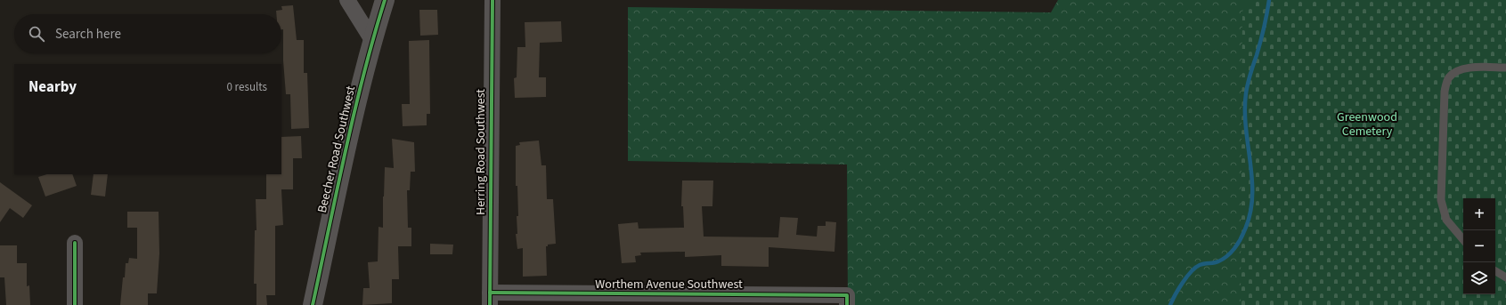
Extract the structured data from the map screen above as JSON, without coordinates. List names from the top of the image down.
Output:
{
  "streets": {
    "street": ["Beecher Road Southwest", "Herring Road Southwest", "Worthem Avenue Southwest"]
  },
  "crossings": [
    ["Herring Road Southwest", "Worthem Avenue Southwest"]
  ],
  "parks": ["Greenwood Cemetery"],
  "page": {
    "search": "Search here",
    "heading": ["Nearby", "0 results"],
    "map_buttons": ["+", "−"]
  }
}
